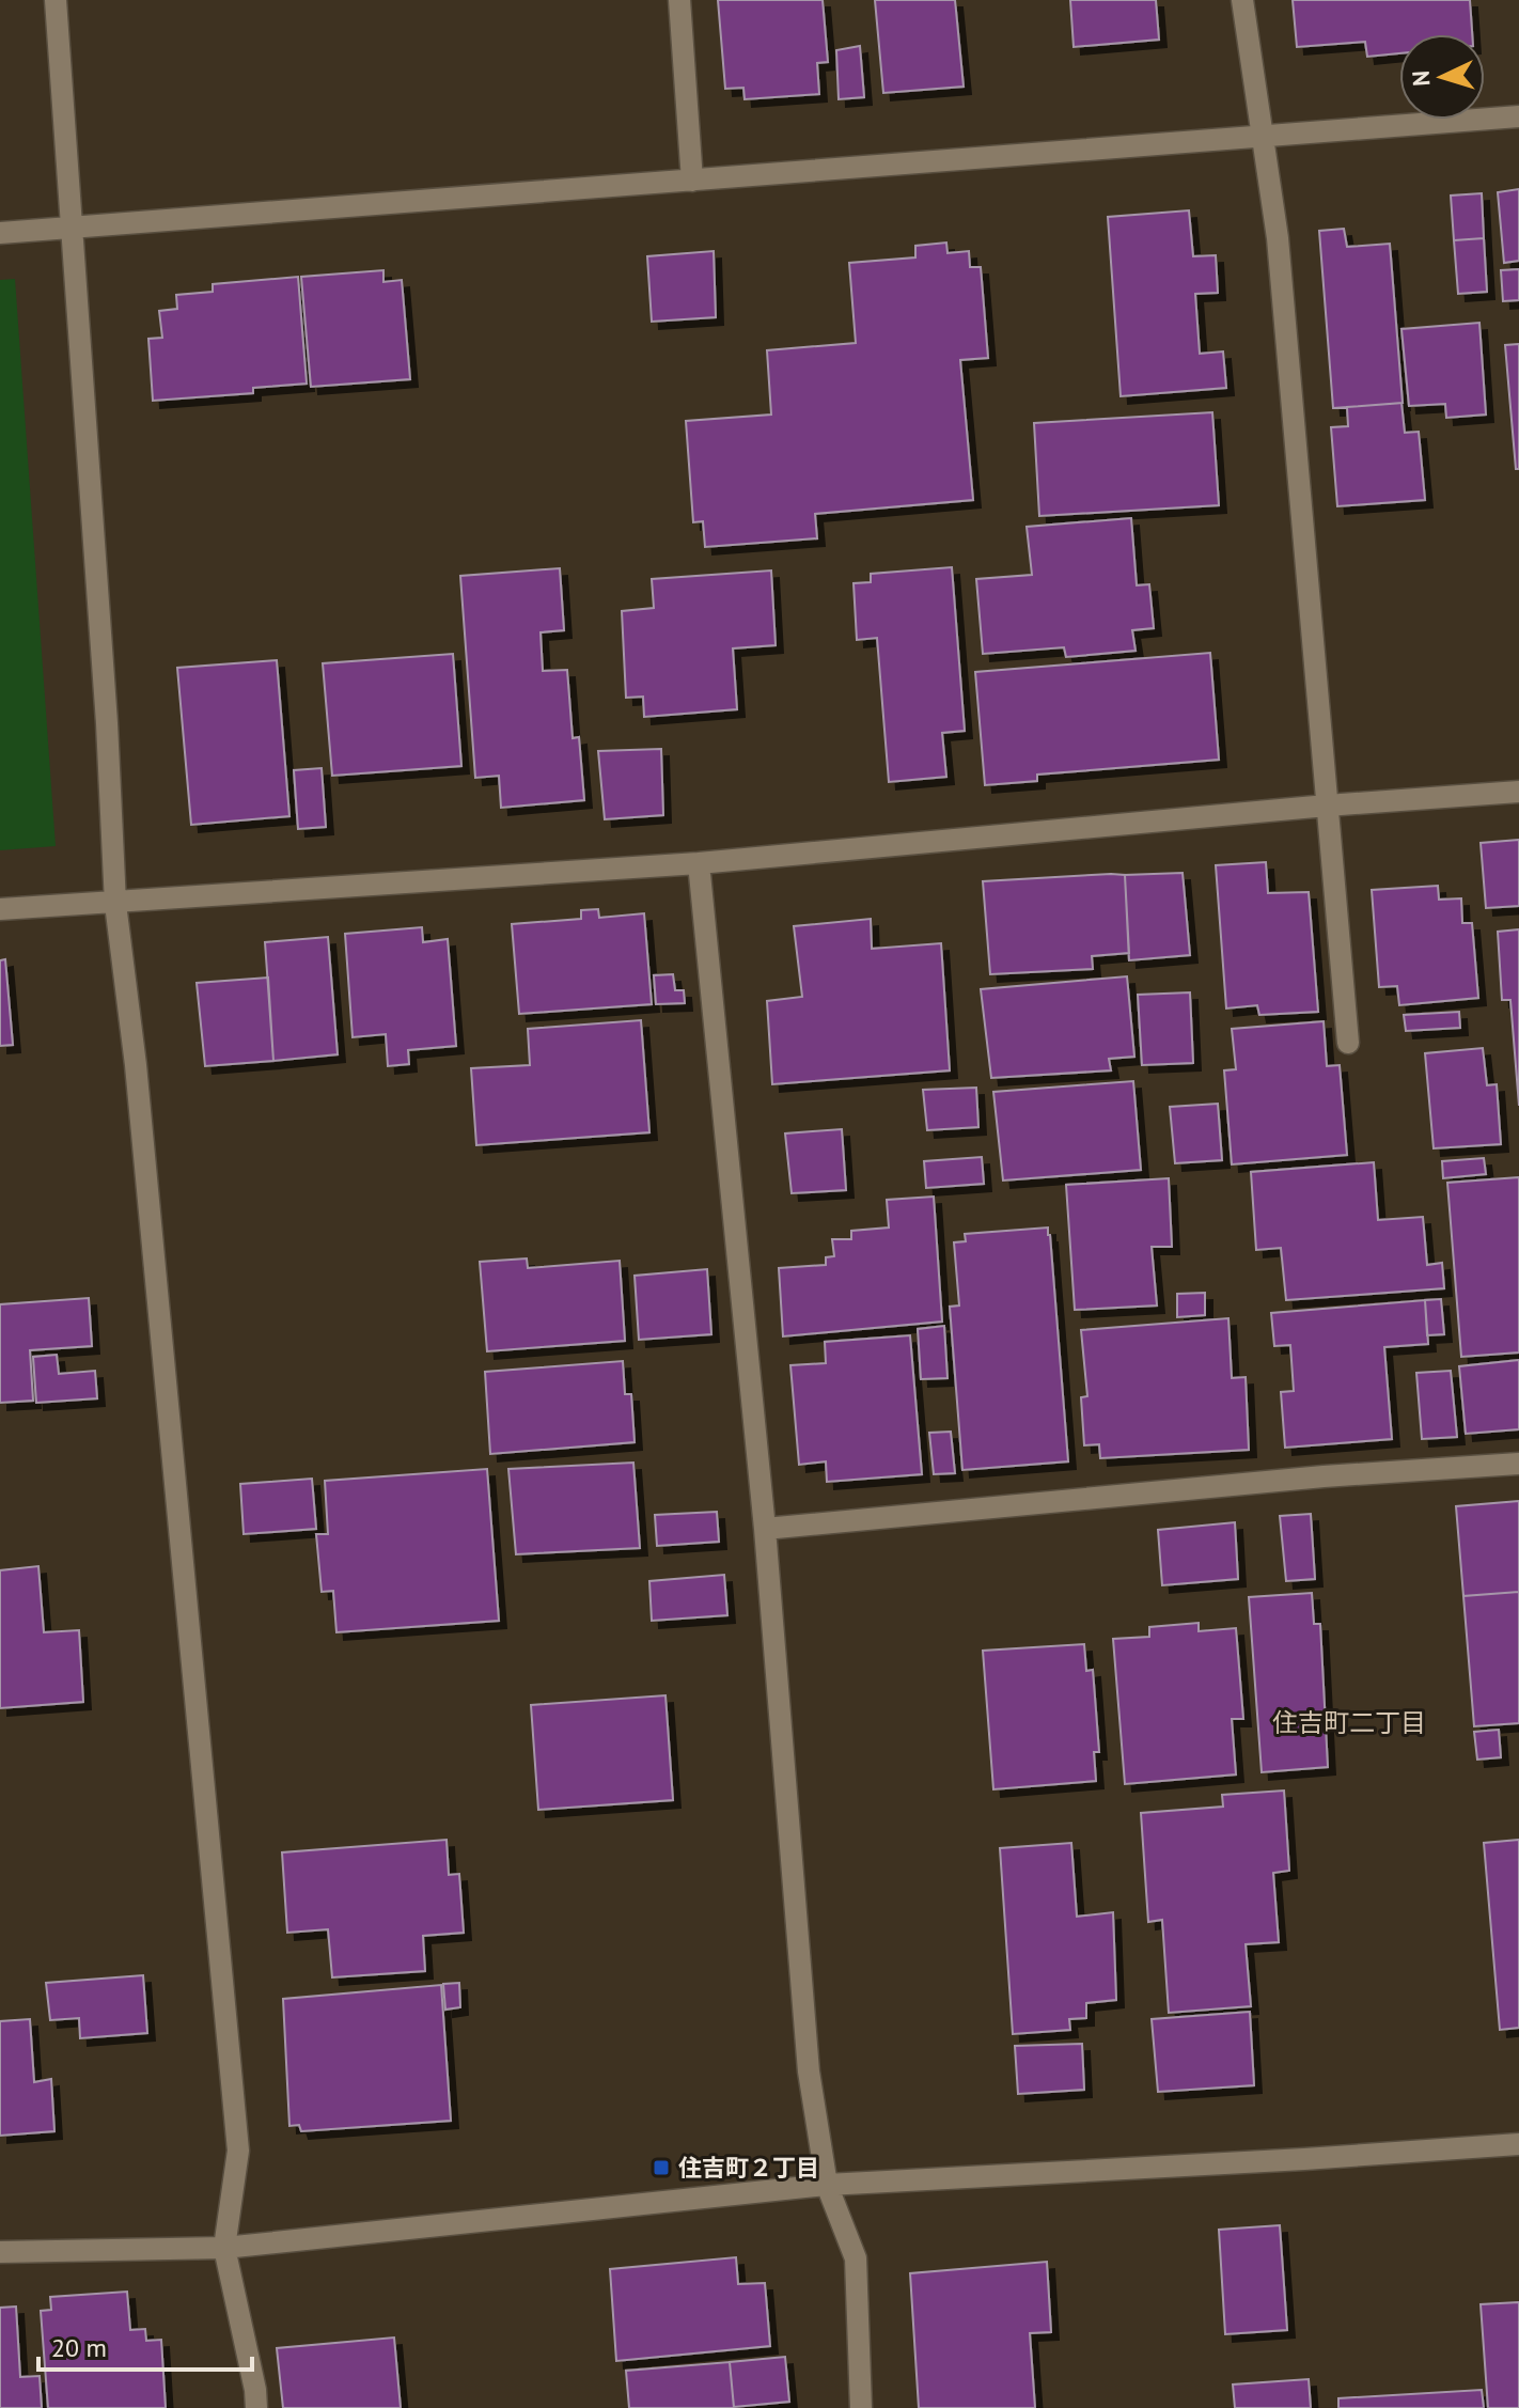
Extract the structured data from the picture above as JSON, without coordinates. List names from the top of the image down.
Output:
{
  "districts": ["住吉町二丁目"],
  "places": {
    "transit": ["住吉町２丁目"]
  },
  "scale_bar": "20 m",
  "north": "left"
}
